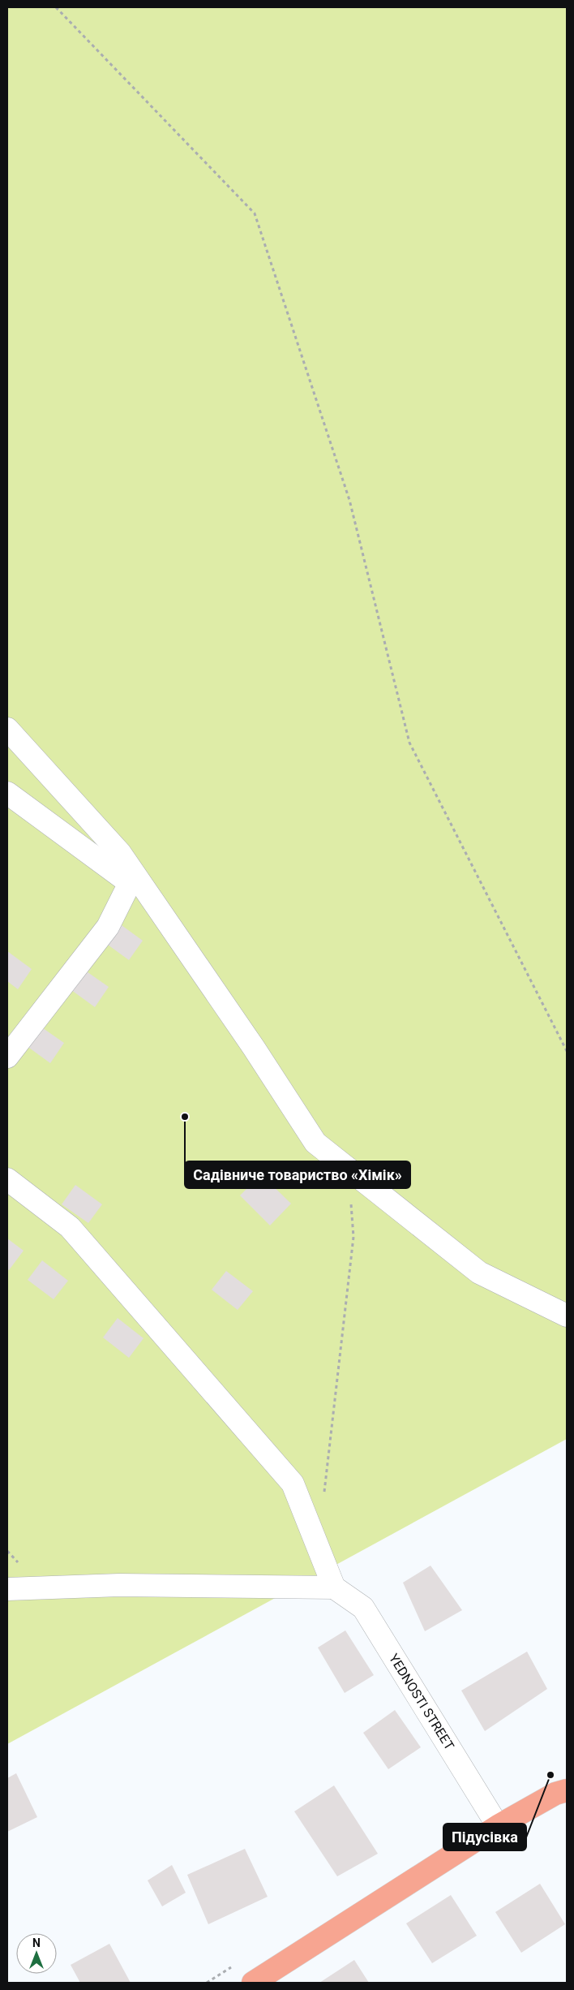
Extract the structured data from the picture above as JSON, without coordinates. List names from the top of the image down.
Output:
{
  "streets": {
    "street": ["YEDNOSTI STREET"]
  },
  "places": ["Садівниче товариство «Хімік»", "Підусівка"],
  "north": "top"
}
